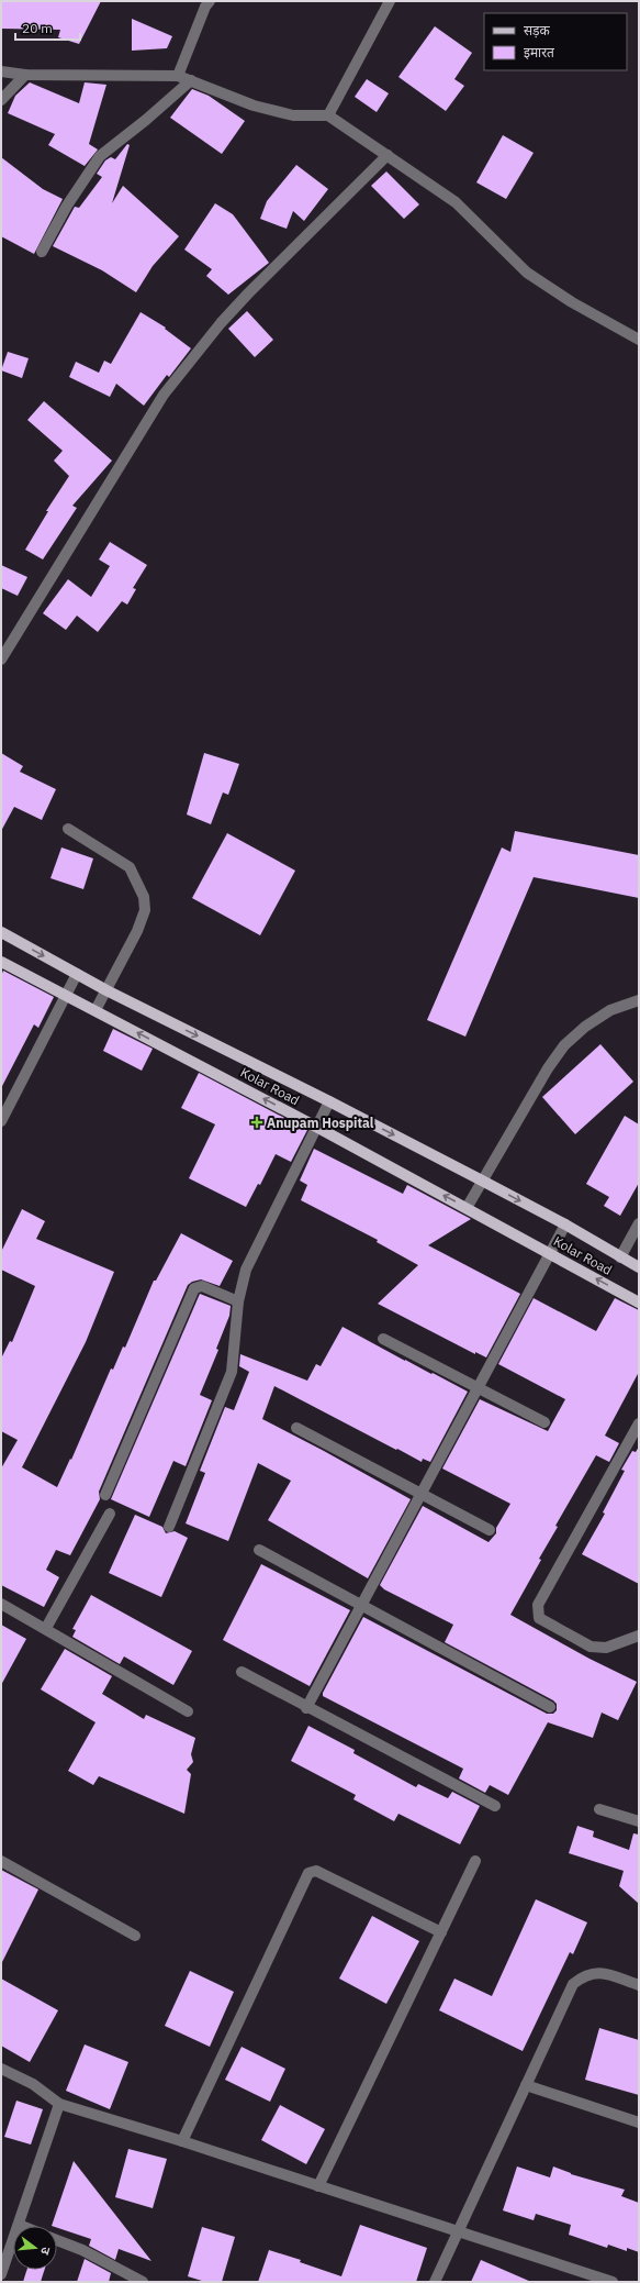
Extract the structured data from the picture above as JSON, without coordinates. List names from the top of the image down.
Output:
{
  "streets": {
    "main road": ["Kolar Road"]
  },
  "places": {
    "health": ["Anupam Hospital"]
  },
  "legend": ["सड़क", "इमारत"],
  "scale_bar": "20 m",
  "north": "right"
}
